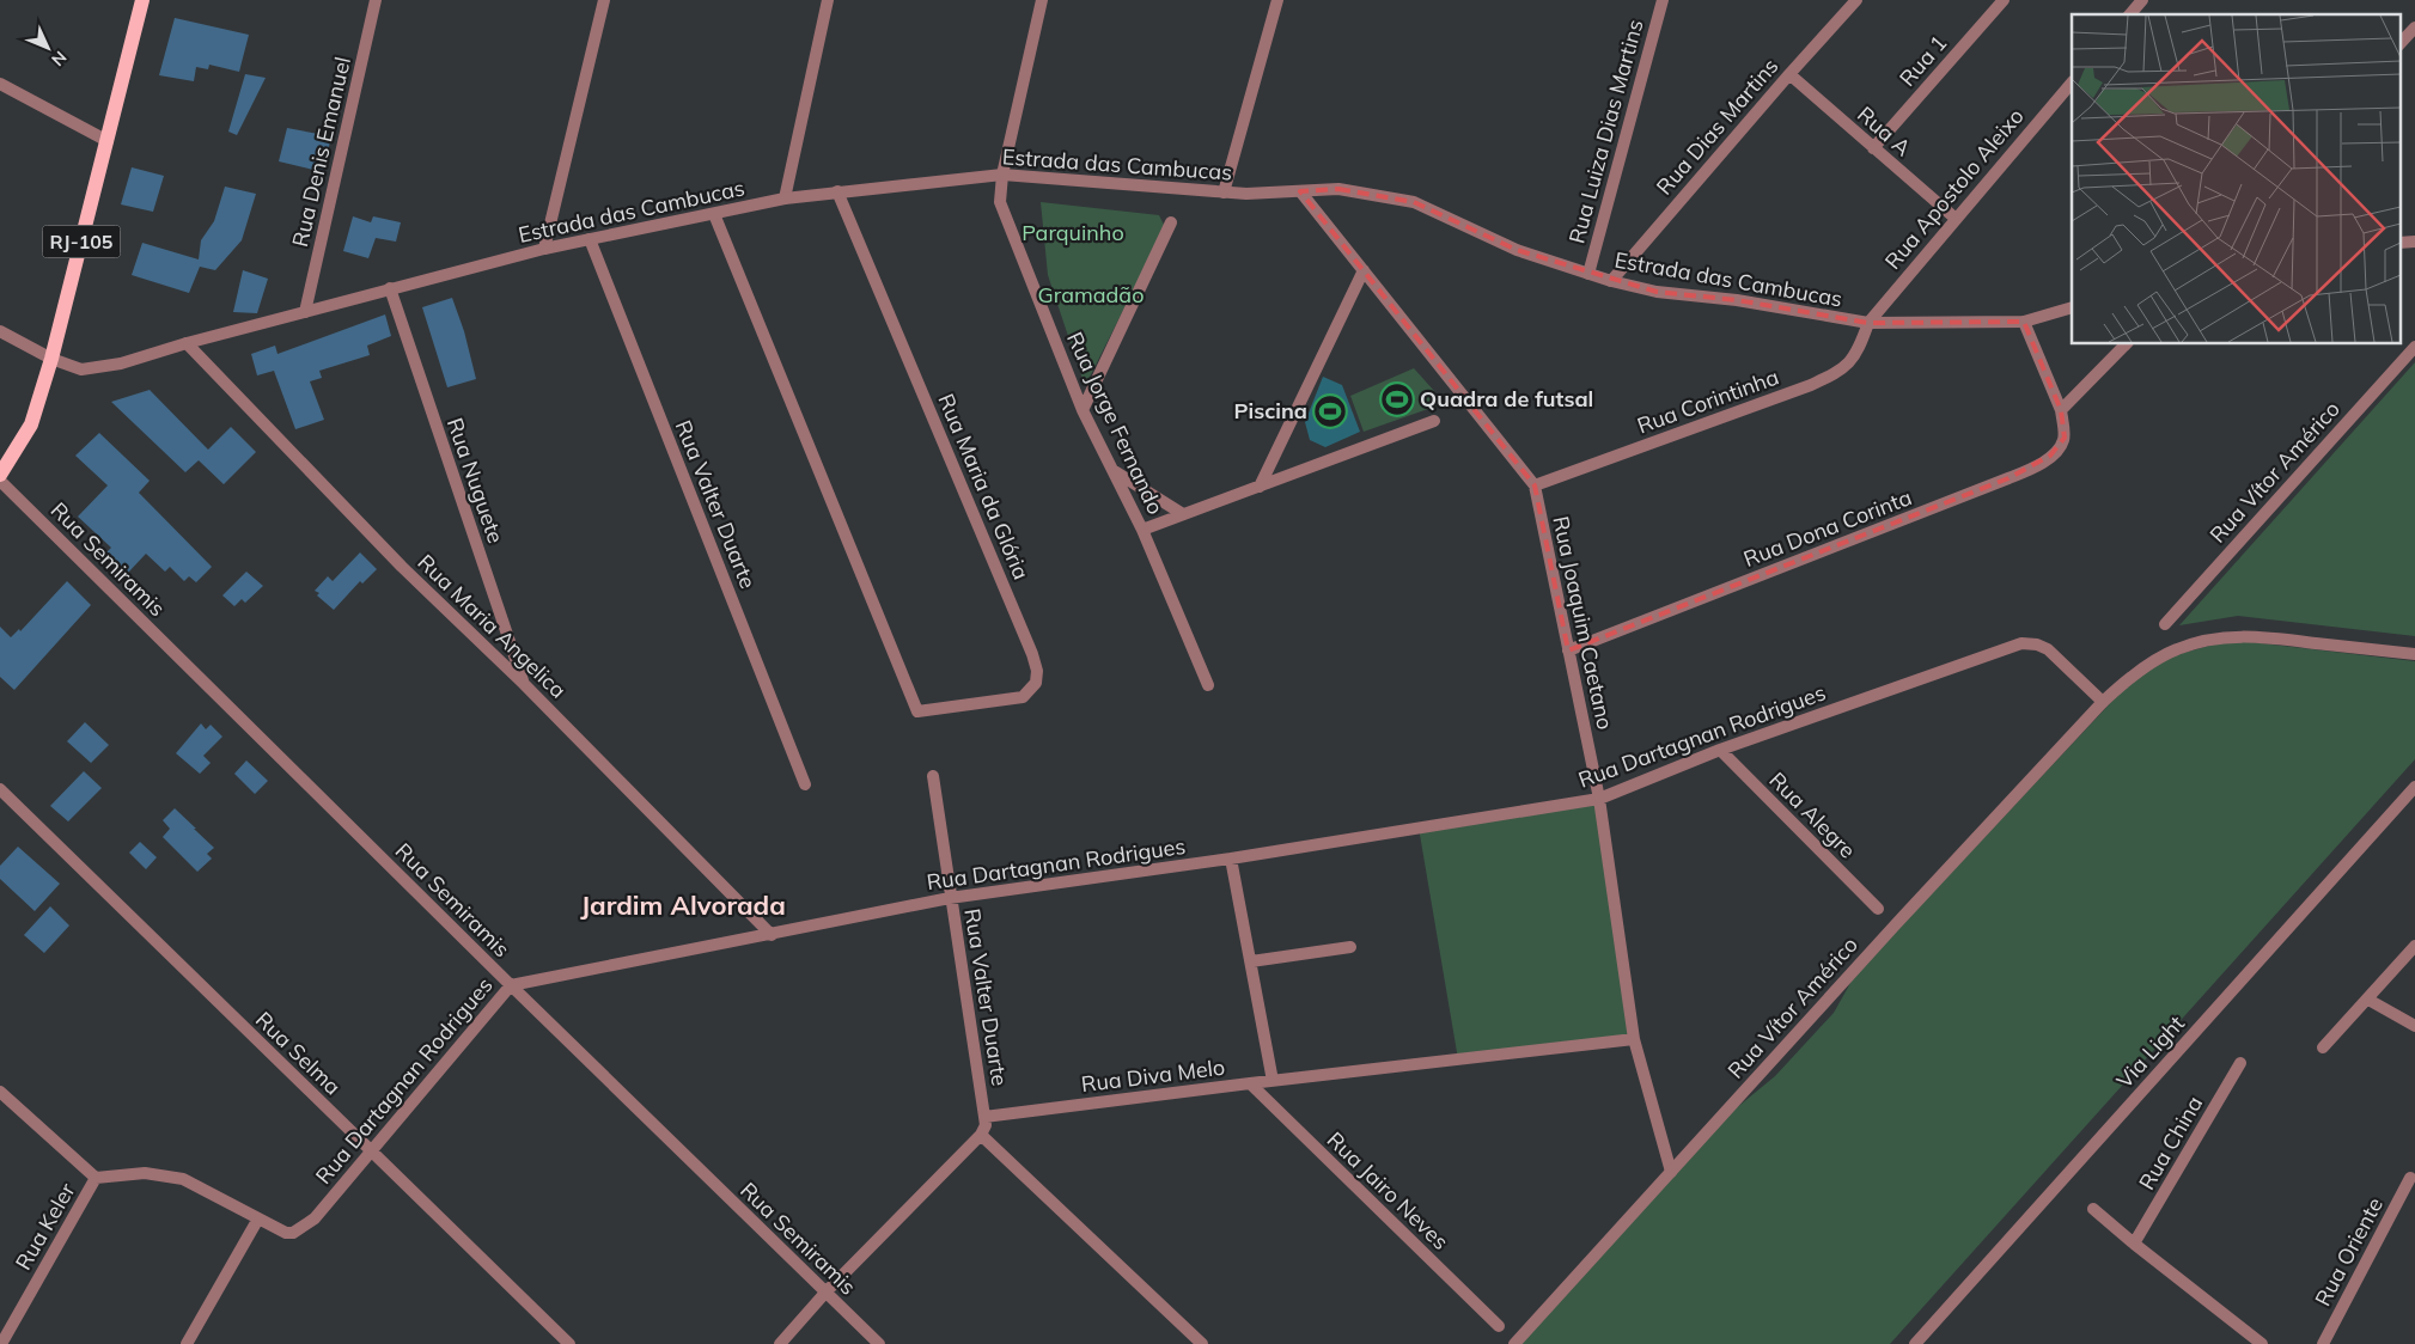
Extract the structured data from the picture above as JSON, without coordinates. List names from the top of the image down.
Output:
{
  "streets": {
    "main road": ["RJ-105"],
    "street": [
      "Rua 1",
      "Rua Dias Martins",
      "Rua Luiza Dias Martins",
      "Rua A",
      "Rua Denis Emanuel",
      "Estrada das Cambucas",
      "Rua Apostolo Aleixo",
      "Rua Corintinha",
      "Rua Jorge Fernando",
      "Rua Vítor Américo",
      "Rua Nuguete",
      "Rua Maria da Glória",
      "Rua Valter Duarte",
      "Rua Dona Corinta",
      "Rua Semiramis",
      "Rua Joaquim Caetano",
      "Rua Maria Angelica",
      "Rua Dartagnan Rodrigues",
      "Rua Alegre",
      "Via Light",
      "Rua Selma",
      "Rua Diva Melo",
      "Rua China",
      "Rua Jairo Neves",
      "Rua Keler",
      "Rua Oriente"
    ]
  },
  "crossings": [
    ["Rua 1", "Rua A"],
    ["Rua Dias Martins", "Rua A"],
    ["Rua Dias Martins", "Estrada das Cambucas"],
    ["Rua Luiza Dias Martins", "Estrada das Cambucas"],
    ["Rua A", "Rua Apostolo Aleixo"],
    ["Rua Denis Emanuel", "Estrada das Cambucas"],
    ["Estrada das Cambucas", "Rua Apostolo Aleixo"],
    ["Estrada das Cambucas", "RJ-105"],
    ["Estrada das Cambucas", "Rua Corintinha"],
    ["Estrada das Cambucas", "Rua Jorge Fernando"],
    ["Estrada das Cambucas", "Rua Nuguete"],
    ["Estrada das Cambucas", "Rua Maria da Glória"],
    ["Estrada das Cambucas", "Rua Valter Duarte"],
    ["Estrada das Cambucas", "Rua Dona Corinta"],
    ["Estrada das Cambucas", "Rua Joaquim Caetano"],
    ["Estrada das Cambucas", "Rua Maria Angelica"],
    ["Rua Apostolo Aleixo", "Rua Corintinha"],
    ["Rua Corintinha", "Rua Joaquim Caetano"],
    ["Rua Vítor Américo", "Rua Joaquim Caetano"],
    ["Rua Vítor Américo", "Rua Dartagnan Rodrigues"],
    ["Rua Nuguete", "Rua Maria Angelica"],
    ["Rua Valter Duarte", "Rua Dartagnan Rodrigues"],
    ["Rua Valter Duarte", "Rua Diva Melo"],
    ["Rua Dona Corinta", "Rua Joaquim Caetano"],
    ["Rua Semiramis", "Rua Dartagnan Rodrigues"],
    ["Rua Joaquim Caetano", "Rua Dartagnan Rodrigues"],
    ["Rua Joaquim Caetano", "Rua Diva Melo"],
    ["Rua Maria Angelica", "Rua Dartagnan Rodrigues"],
    ["Rua Dartagnan Rodrigues", "Rua Alegre"],
    ["Rua Dartagnan Rodrigues", "Rua Selma"],
    ["Rua Dartagnan Rodrigues", "Rua Keler"],
    ["Rua Diva Melo", "Rua Jairo Neves"]
  ],
  "districts": ["Jardim Alvorada"],
  "parks": ["Parquinho", "Gramadão"],
  "places": {
    "sports": ["Quadra de futsal", "Piscina"]
  },
  "north": "bottom right"
}
